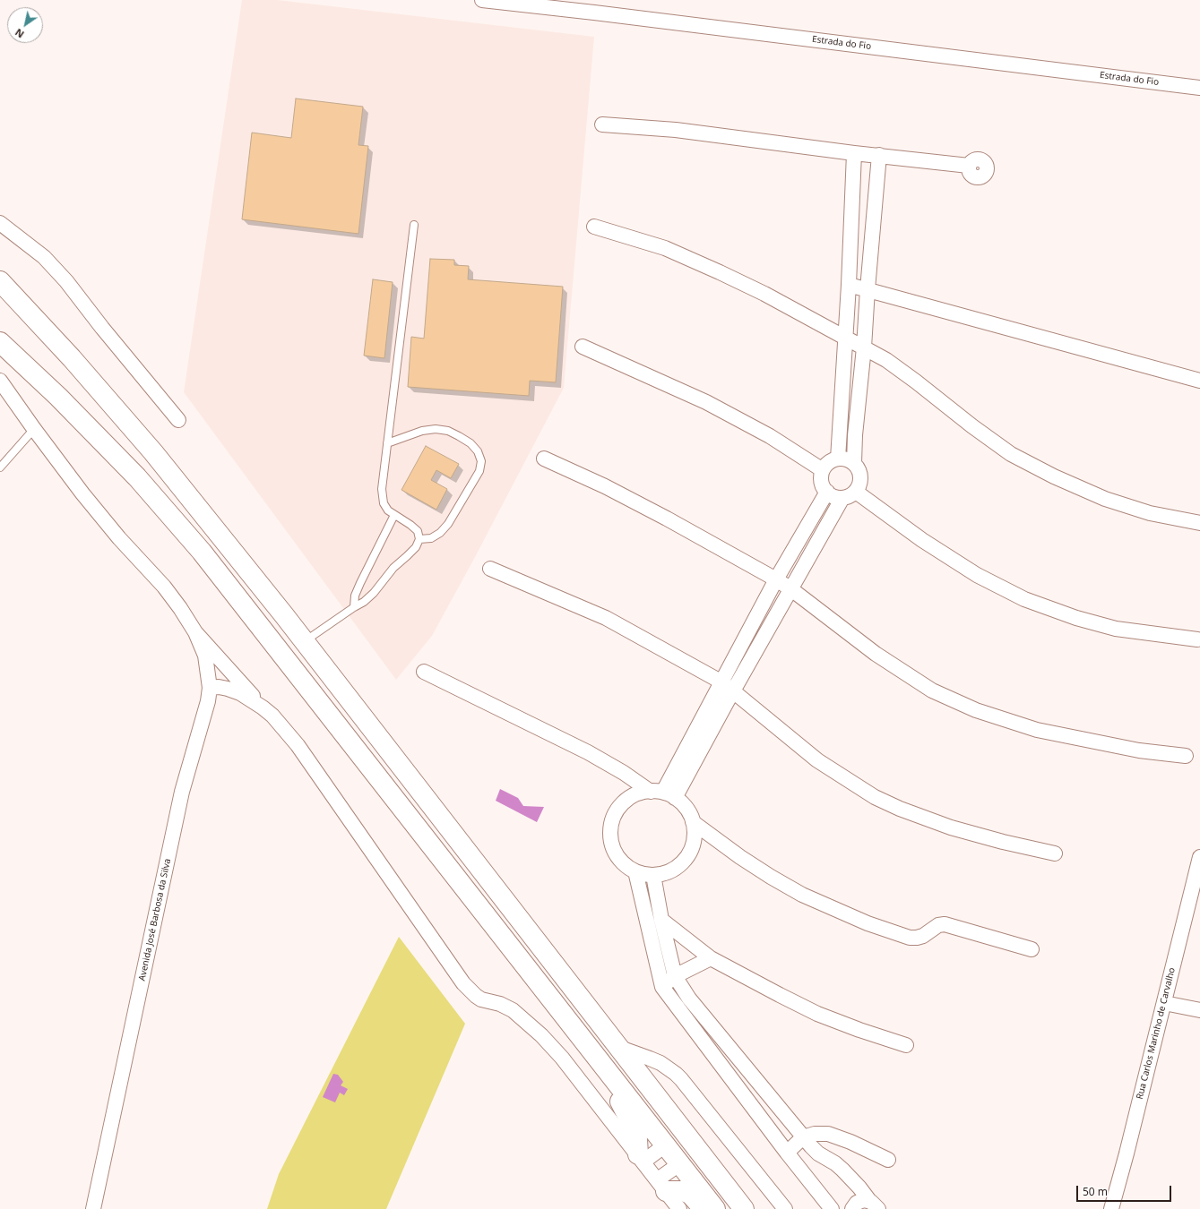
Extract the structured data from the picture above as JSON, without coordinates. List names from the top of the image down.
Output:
{
  "streets": {
    "street": ["Estrada do Fio", "Avenida José Barbosa da Silva", "Rua Carlos Marinho de Carvalho"]
  },
  "scale_bar": "50 m",
  "north": "bottom left"
}
